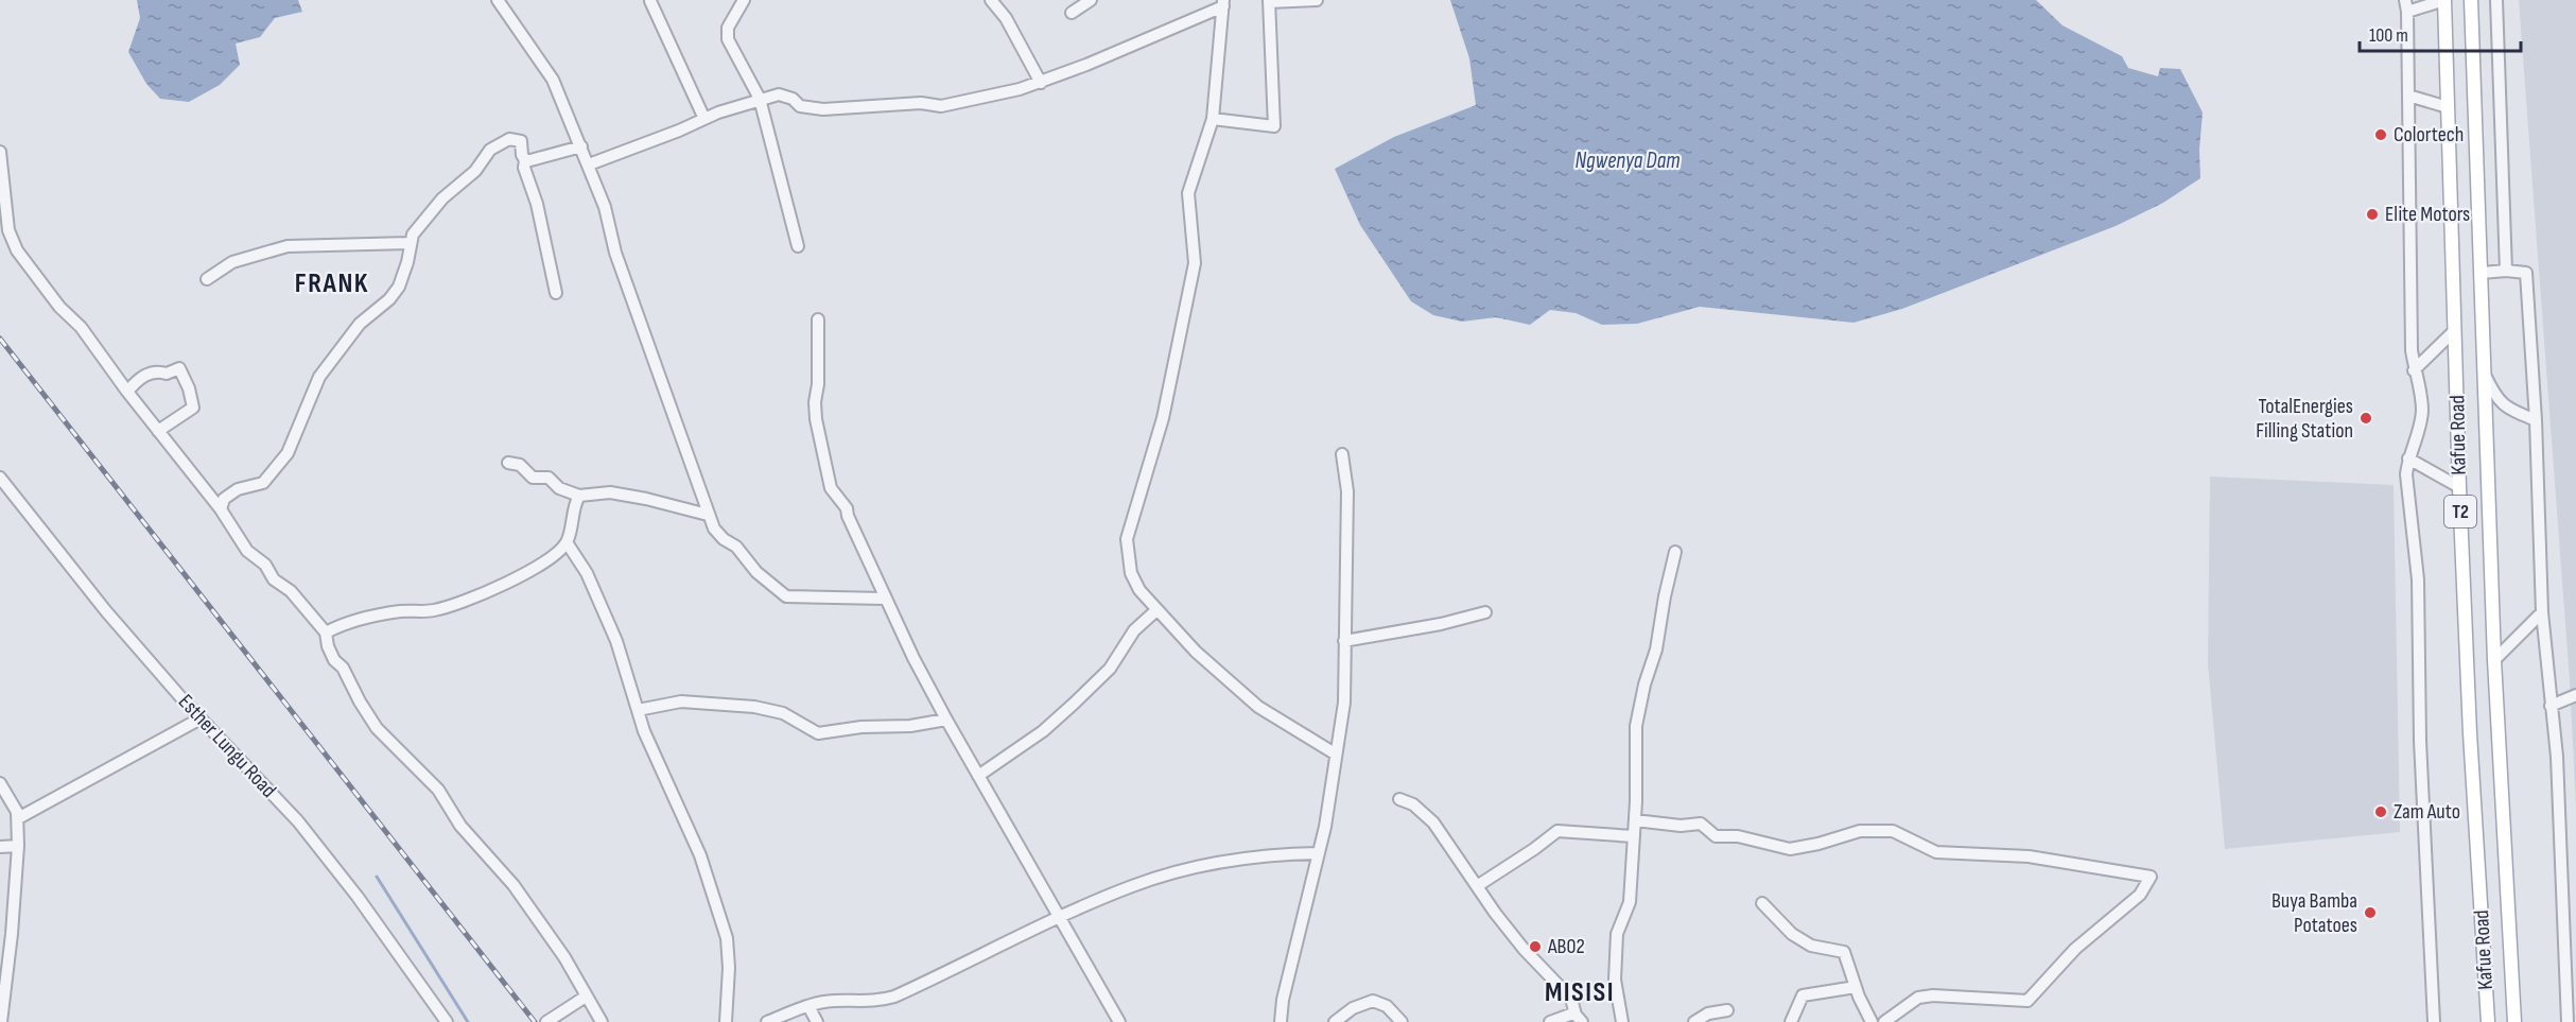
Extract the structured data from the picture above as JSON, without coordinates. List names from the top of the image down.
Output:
{
  "streets": {
    "main road": ["Kafue Road", "T2"],
    "street": ["Esther Lungu Road"]
  },
  "districts": ["FRANK", "MISISI"],
  "water": ["Ngwenya Dam"],
  "places": [
    "Colortech",
    "Elite Motors",
    "TotalEnergies Filling Station",
    "Zam Auto",
    "Buya Bamba Potatoes",
    "AB02"
  ],
  "scale_bar": "100 m"
}
